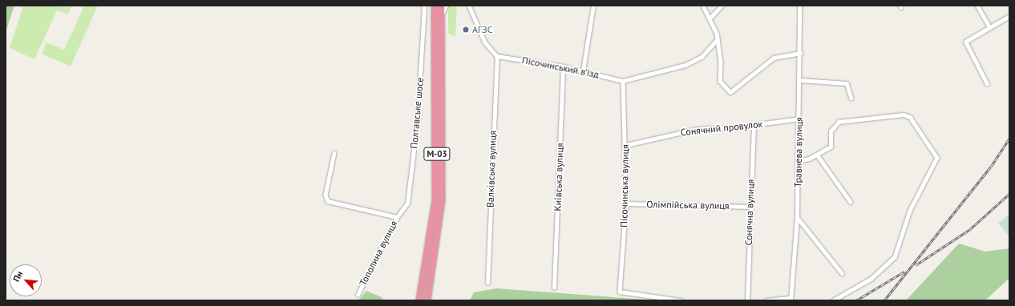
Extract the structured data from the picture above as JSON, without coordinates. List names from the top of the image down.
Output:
{
  "streets": {
    "highway": ["М-03"],
    "street": [
      "Пісочинський в’їзд",
      "Полтавське шосе",
      "Сонячний провулок",
      "Травнева вулиця",
      "Валківська вулиця",
      "Київська вулиця",
      "Пісочинська вулиця",
      "Олімпійська вулиця",
      "Сонячна вулиця",
      "Тополина вулиця"
    ]
  },
  "crossings": [
    ["Пісочинський в’їзд", "Валківська вулиця"],
    ["Пісочинський в’їзд", "Київська вулиця"],
    ["Пісочинський в’їзд", "Пісочинська вулиця"],
    ["Полтавське шосе", "Тополина вулиця"],
    ["Сонячний провулок", "Травнева вулиця"],
    ["Сонячний провулок", "Пісочинська вулиця"],
    ["Сонячний провулок", "Сонячна вулиця"],
    ["Пісочинська вулиця", "Олімпійська вулиця"],
    ["Олімпійська вулиця", "Сонячна вулиця"]
  ],
  "places": ["АГЗС"],
  "north": "top left"
}
